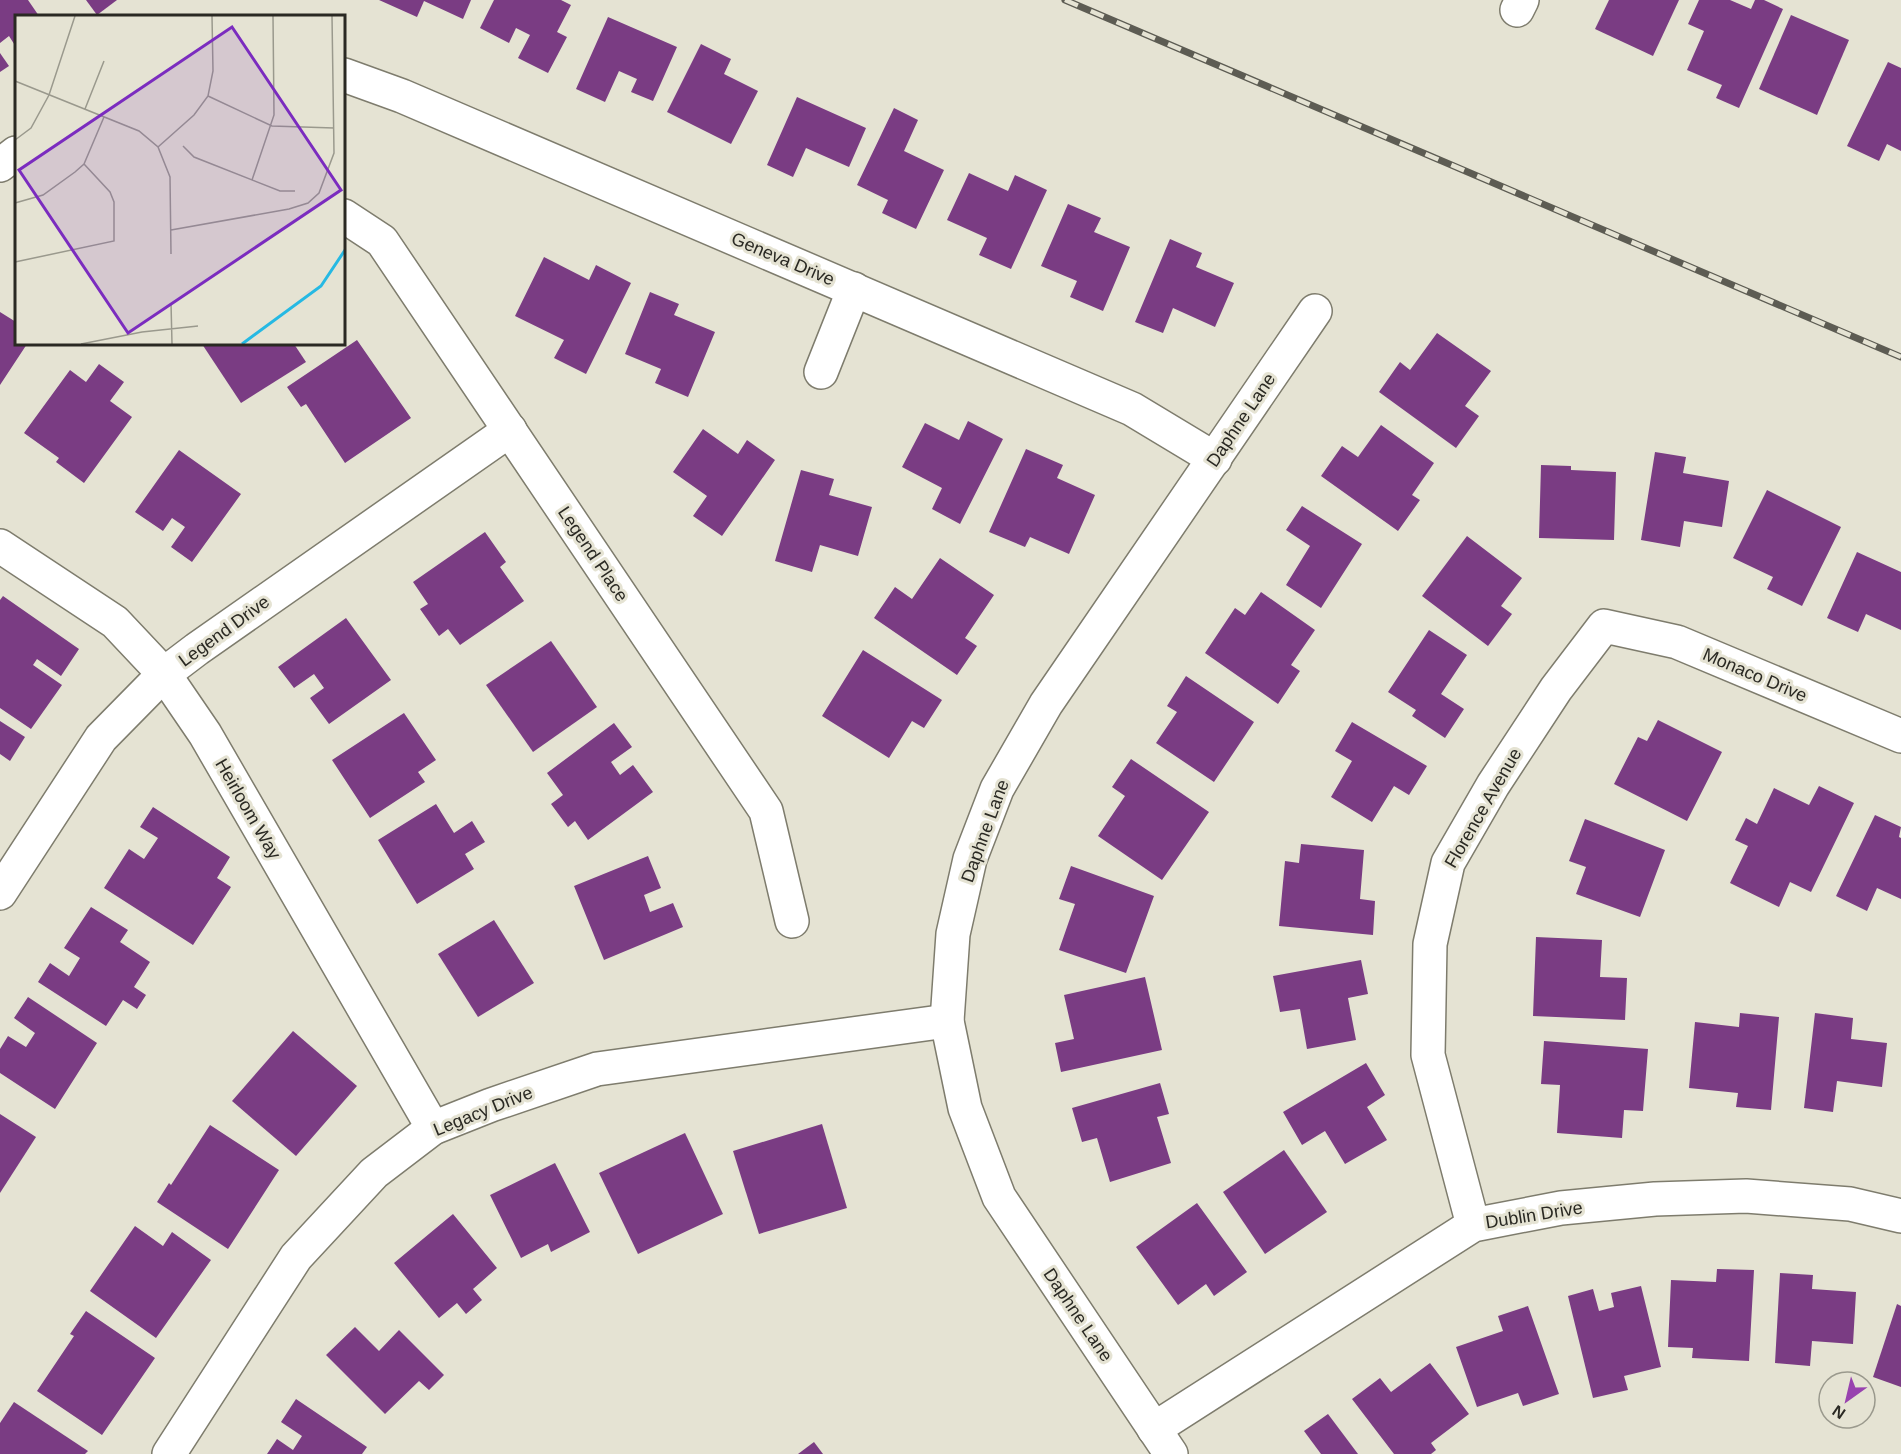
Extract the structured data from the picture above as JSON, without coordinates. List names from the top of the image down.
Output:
{
  "streets": {
    "street": [
      "Geneva Drive",
      "Daphne Lane",
      "Legend Place",
      "Legend Drive",
      "Monaco Drive",
      "Florence Avenue",
      "Heirloom Way",
      "Legacy Drive",
      "Dublin Drive"
    ]
  },
  "crossings": [
    ["Geneva Drive", "Daphne Lane"],
    ["Daphne Lane", "Legacy Drive"],
    ["Daphne Lane", "Dublin Drive"],
    ["Legend Place", "Legend Drive"],
    ["Legend Drive", "Heirloom Way"],
    ["Monaco Drive", "Florence Avenue"],
    ["Florence Avenue", "Dublin Drive"],
    ["Heirloom Way", "Legacy Drive"]
  ],
  "north": "bottom left"
}
